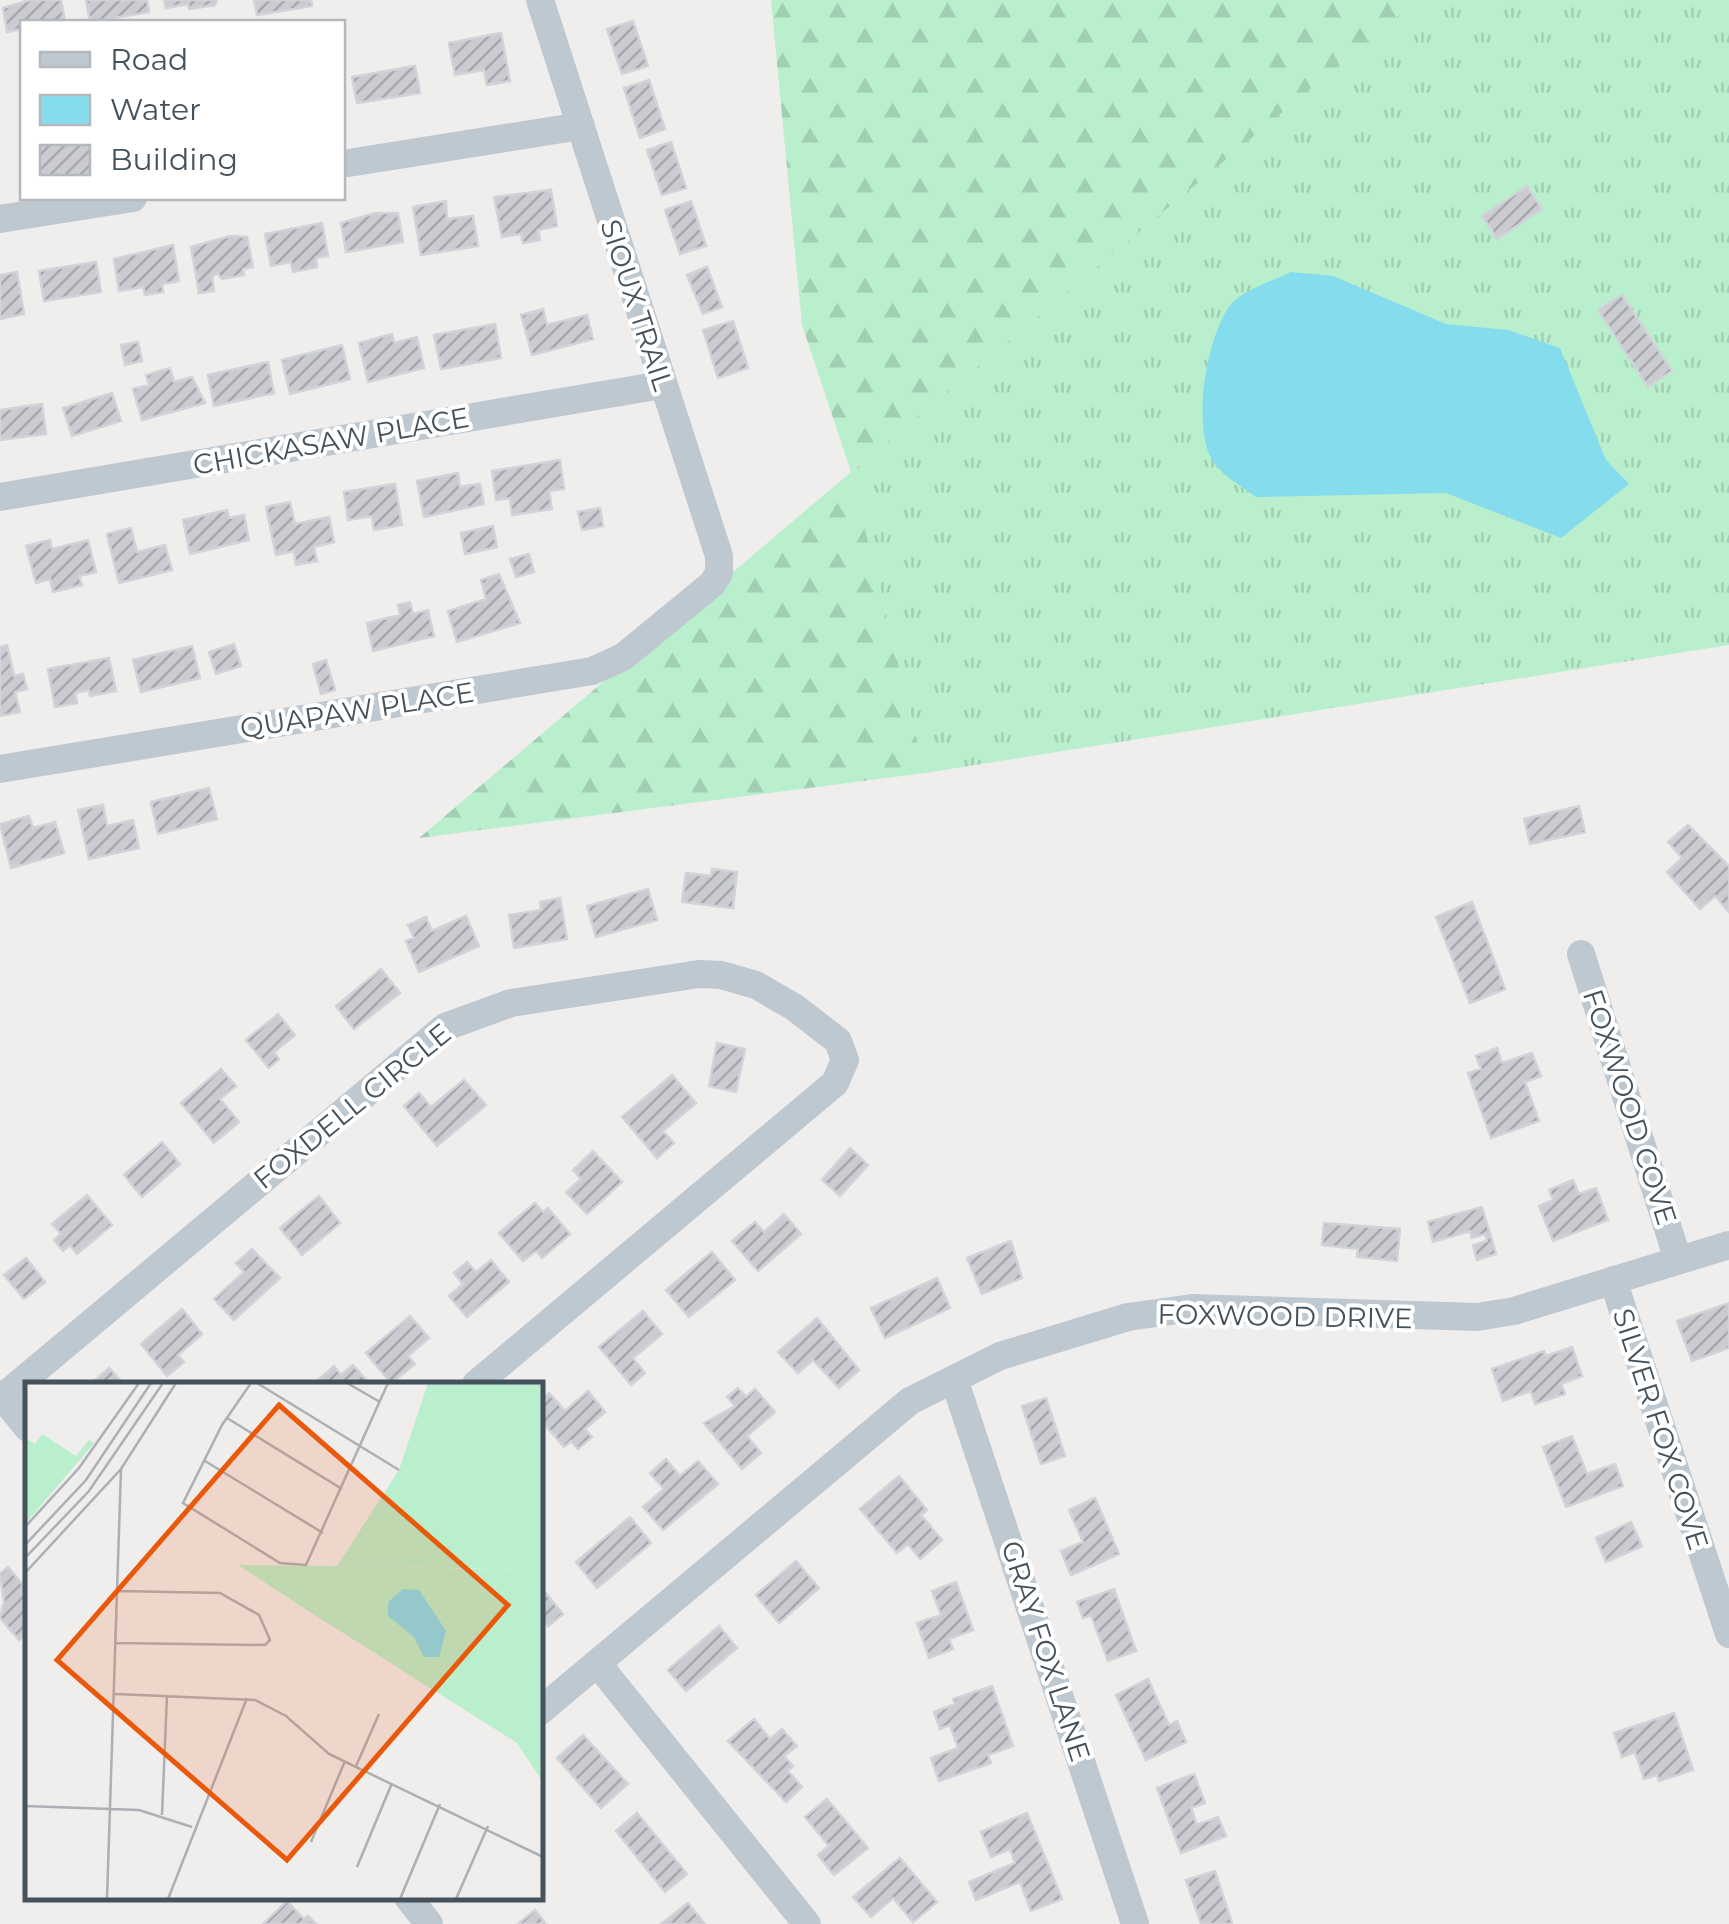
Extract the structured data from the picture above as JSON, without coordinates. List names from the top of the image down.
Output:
{
  "streets": {
    "street": [
      "SIOUX TRAIL",
      "CHICKASAW PLACE",
      "QUAPAW PLACE",
      "FOXDELL CIRCLE",
      "FOXWOOD COVE",
      "FOXWOOD DRIVE",
      "SILVER FOX COVE",
      "GRAY FOX LANE"
    ]
  },
  "crossings": [
    ["SIOUX TRAIL", "CHICKASAW PLACE"],
    ["SIOUX TRAIL", "QUAPAW PLACE"],
    ["FOXWOOD COVE", "FOXWOOD DRIVE"],
    ["FOXWOOD DRIVE", "SILVER FOX COVE"],
    ["FOXWOOD DRIVE", "GRAY FOX LANE"]
  ],
  "legend": ["Road", "Water", "Building"]
}
